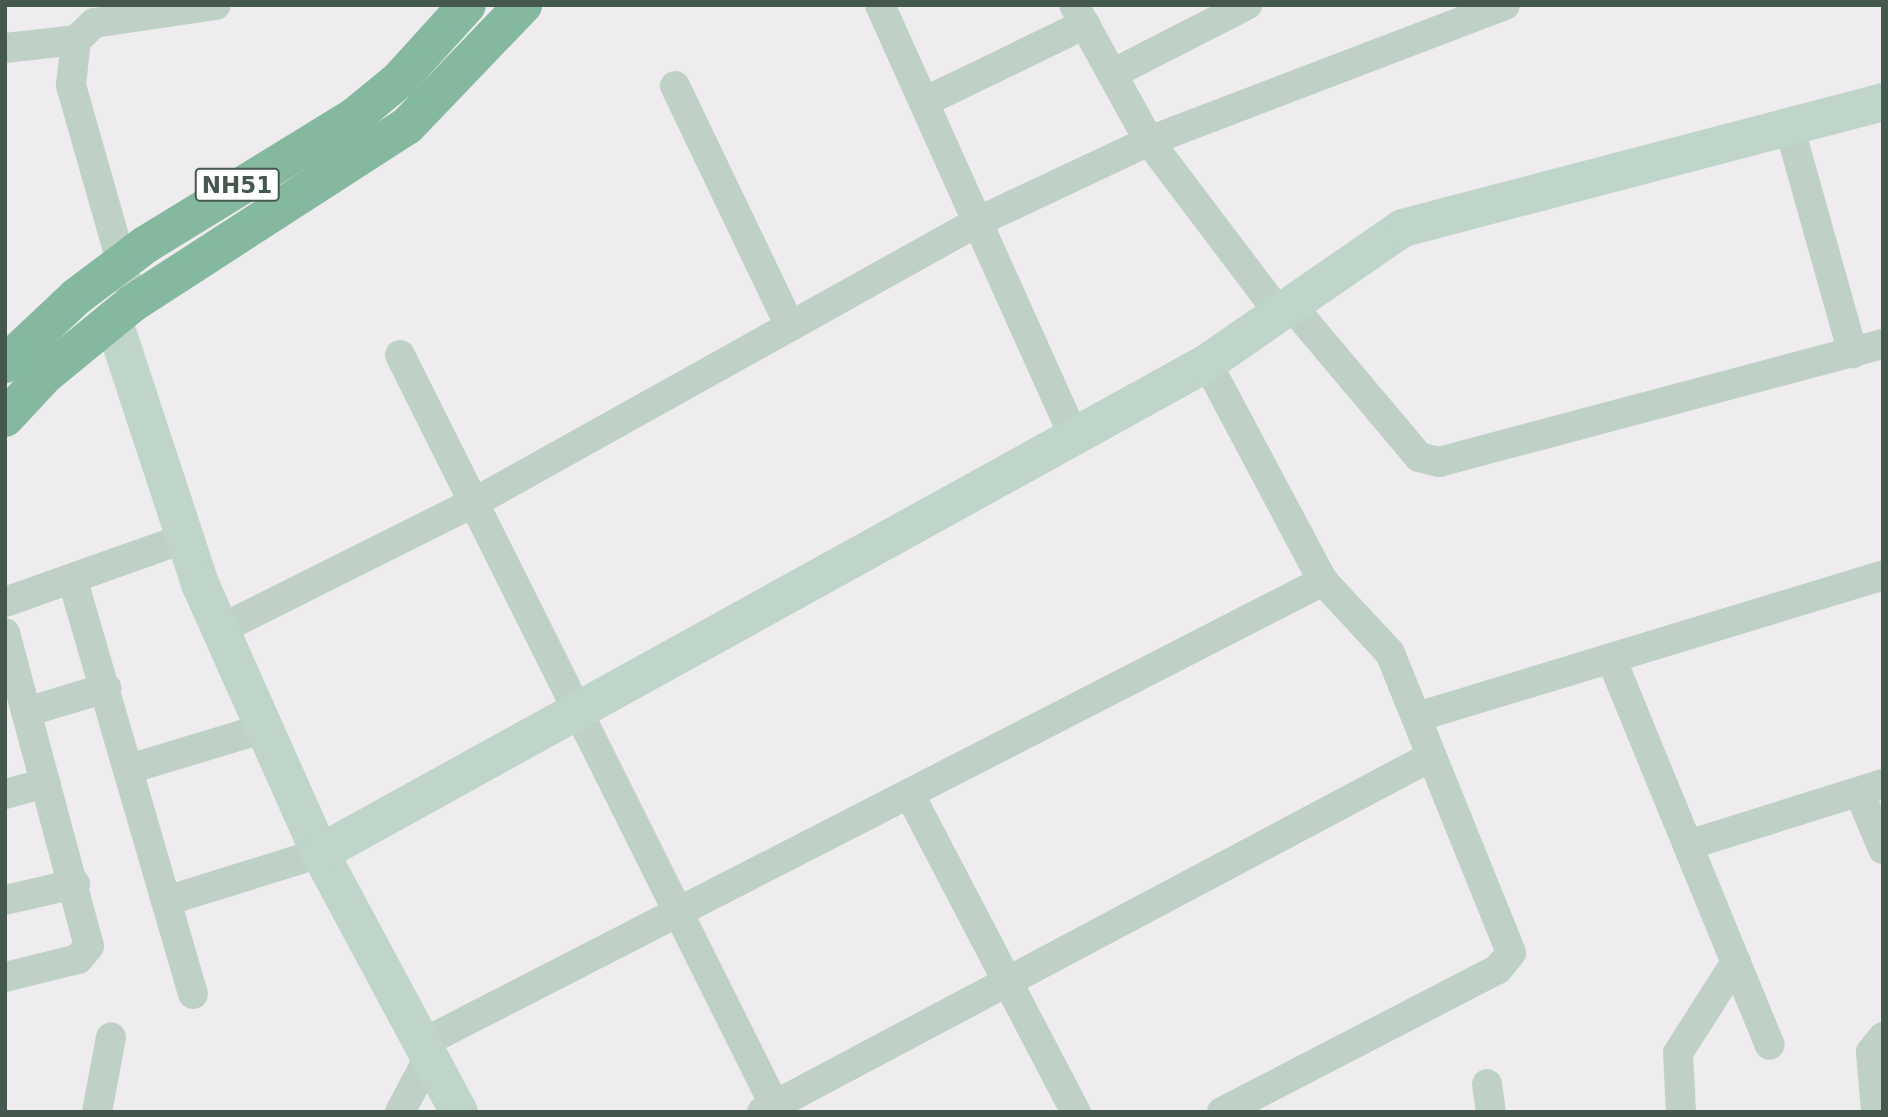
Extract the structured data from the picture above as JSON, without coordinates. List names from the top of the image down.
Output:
{
  "streets": {
    "highway": ["NH51"]
  }
}
